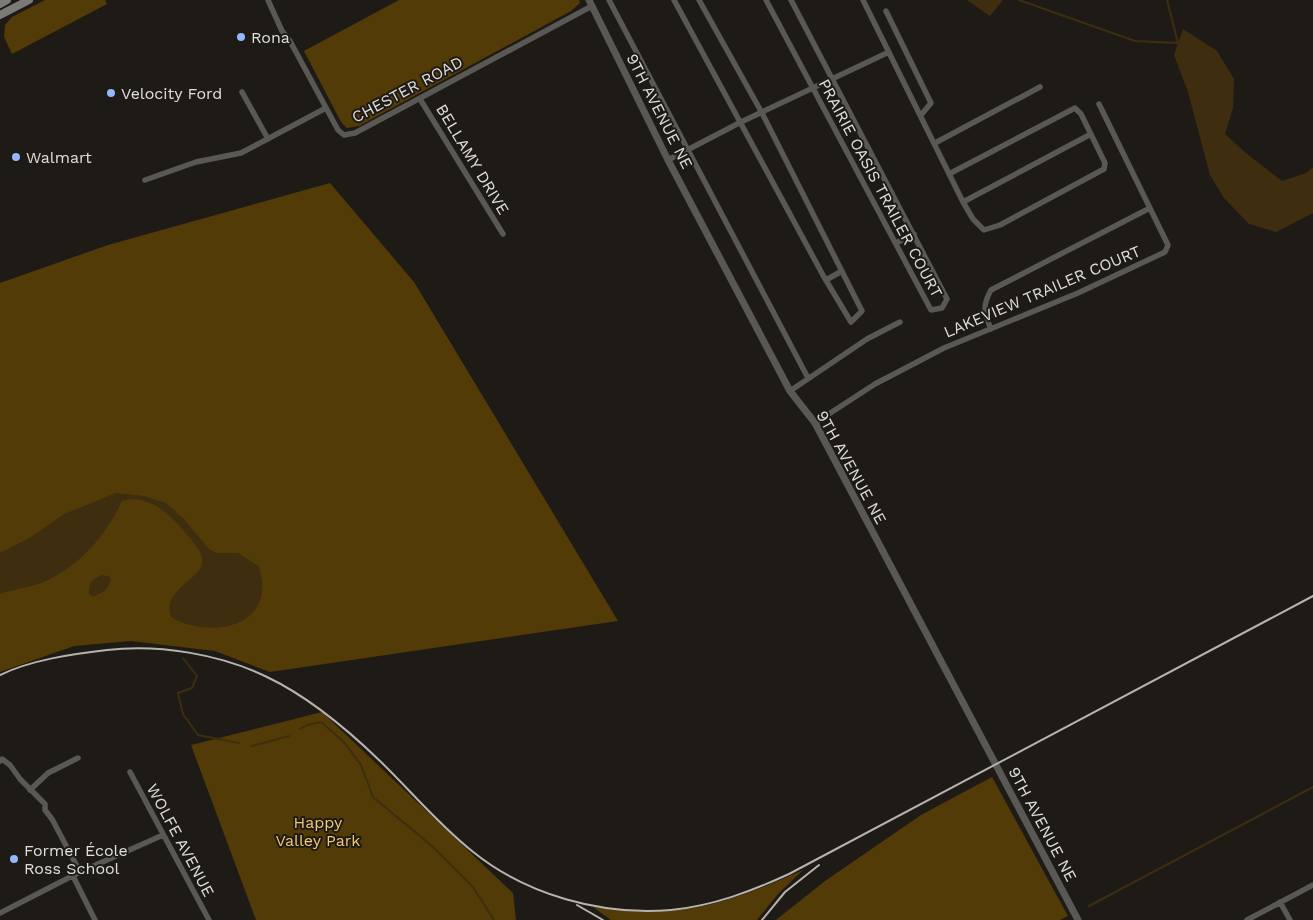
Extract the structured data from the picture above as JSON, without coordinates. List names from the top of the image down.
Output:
{
  "streets": {
    "street": [
      "CHESTER ROAD",
      "9TH AVENUE NE",
      "BELLAMY DRIVE",
      "PRAIRIE OASIS TRAILER COURT",
      "LAKEVIEW TRAILER COURT",
      "WOLFE AVENUE"
    ]
  },
  "crossings": [
    ["CHESTER ROAD", "9TH AVENUE NE"],
    ["CHESTER ROAD", "BELLAMY DRIVE"],
    ["9TH AVENUE NE", "LAKEVIEW TRAILER COURT"]
  ],
  "parks": ["Happy Valley Park"],
  "places": [
    "Rona",
    "Velocity Ford",
    "Walmart",
    "Former École Ross School"
  ]
}
